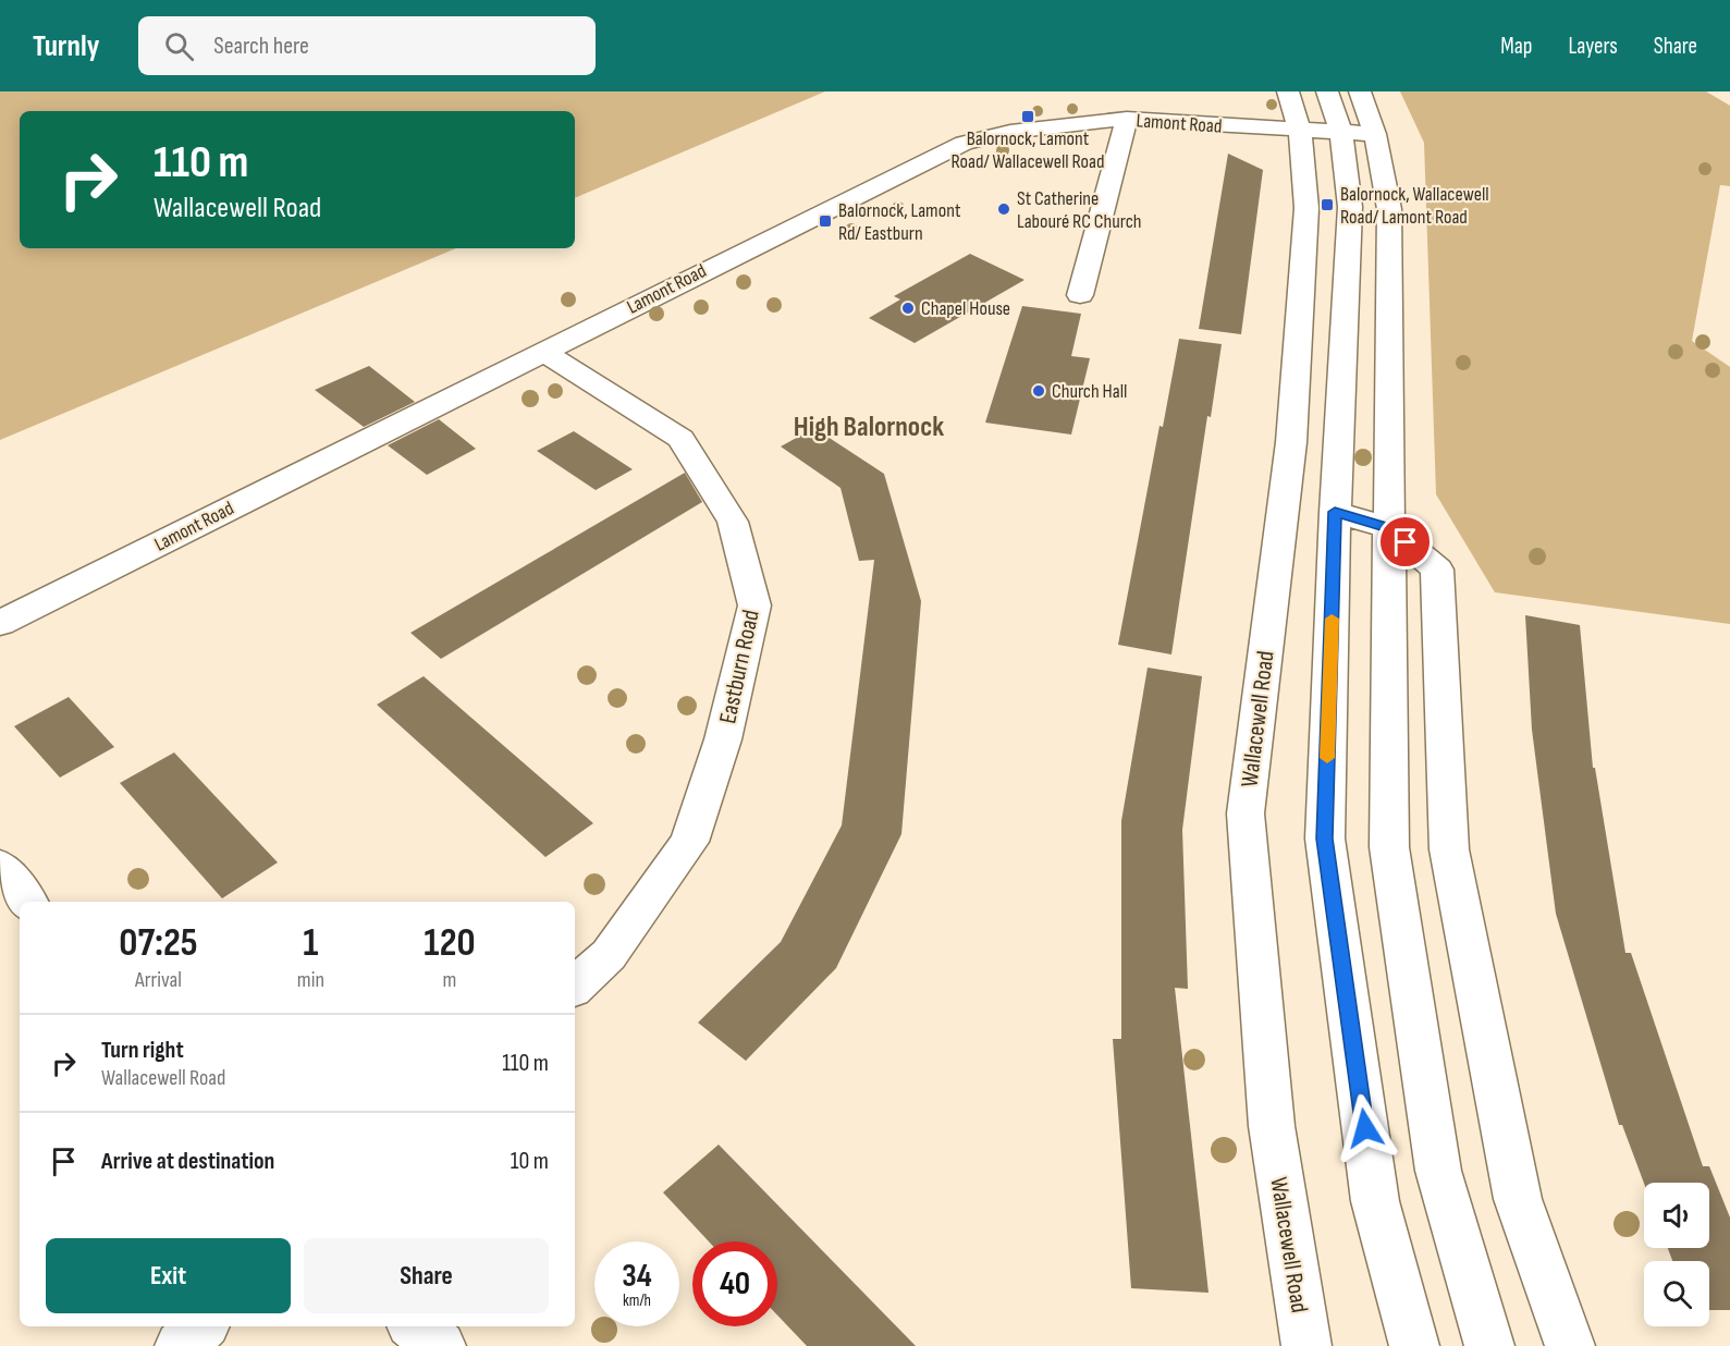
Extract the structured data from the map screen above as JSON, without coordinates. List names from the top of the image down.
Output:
{
  "streets": {
    "street": ["Lamont Road", "Eastburn Road", "Wallacewell Road"]
  },
  "crossings": [
    ["Lamont Road", "Eastburn Road"],
    ["Lamont Road", "Wallacewell Road"]
  ],
  "districts": ["High Balornock"],
  "places": {
    "transit": ["Balornock, Lamont Road/ Wallacewell Road", "Balornock, Wallacewell Road/ Lamont Road", "Balornock, Lamont Rd/ Eastburn"],
    "other": ["St Catherine Labouré RC Church", "Chapel House", "Church Hall"]
  },
  "page": {
    "header": "Turnly",
    "search": "Search here",
    "nav": ["Map", "Layers", "Share"],
    "turn": ["110 m", "Wallacewell Road"],
    "eta": [
      "07:25",
      "Arrival",
      "1",
      "min",
      "120",
      "m"
    ],
    "list": [
      {
        "name": "Turn right",
        "note": "Wallacewell Road",
        "value": "110 m"
      },
      {
        "name": "Arrive at destination",
        "value": "10 m"
      }
    ],
    "buttons": ["Exit", "Share"],
    "speed": "34 km/h",
    "limit": "40"
  }
}
